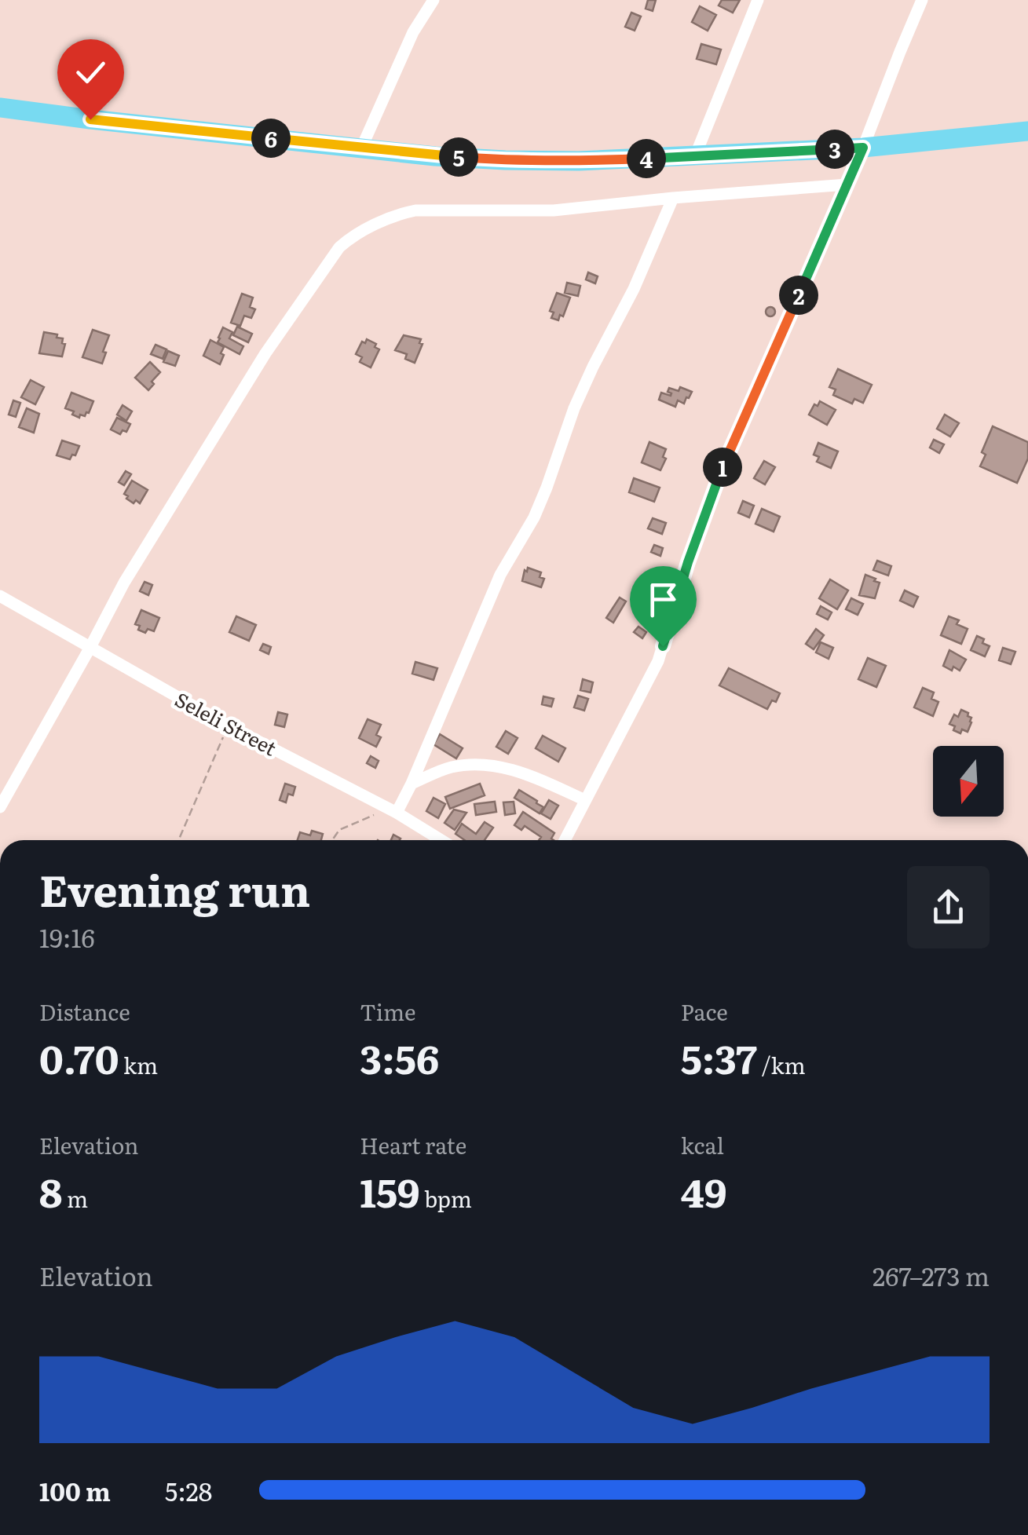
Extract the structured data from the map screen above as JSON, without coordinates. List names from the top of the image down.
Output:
{
  "streets": {
    "street": ["Seleli Street"]
  },
  "north": "bottom",
  "page": {
    "pins": [
      "6",
      "3",
      "5",
      "4",
      "2",
      "1"
    ],
    "heading": ["Evening run", "19:16"],
    "stats": [
      ["Distance", "0.70 km"],
      ["Time", "3:56"],
      ["Pace", "5:37 /km"],
      ["Elevation", "8 m"],
      ["Heart rate", "159 bpm"],
      ["kcal", "49"]
    ],
    "chart": ["Elevation", "267–273 m"],
    "list": [
      {
        "name": "100 m",
        "note": "5:28"
      }
    ]
  }
}
